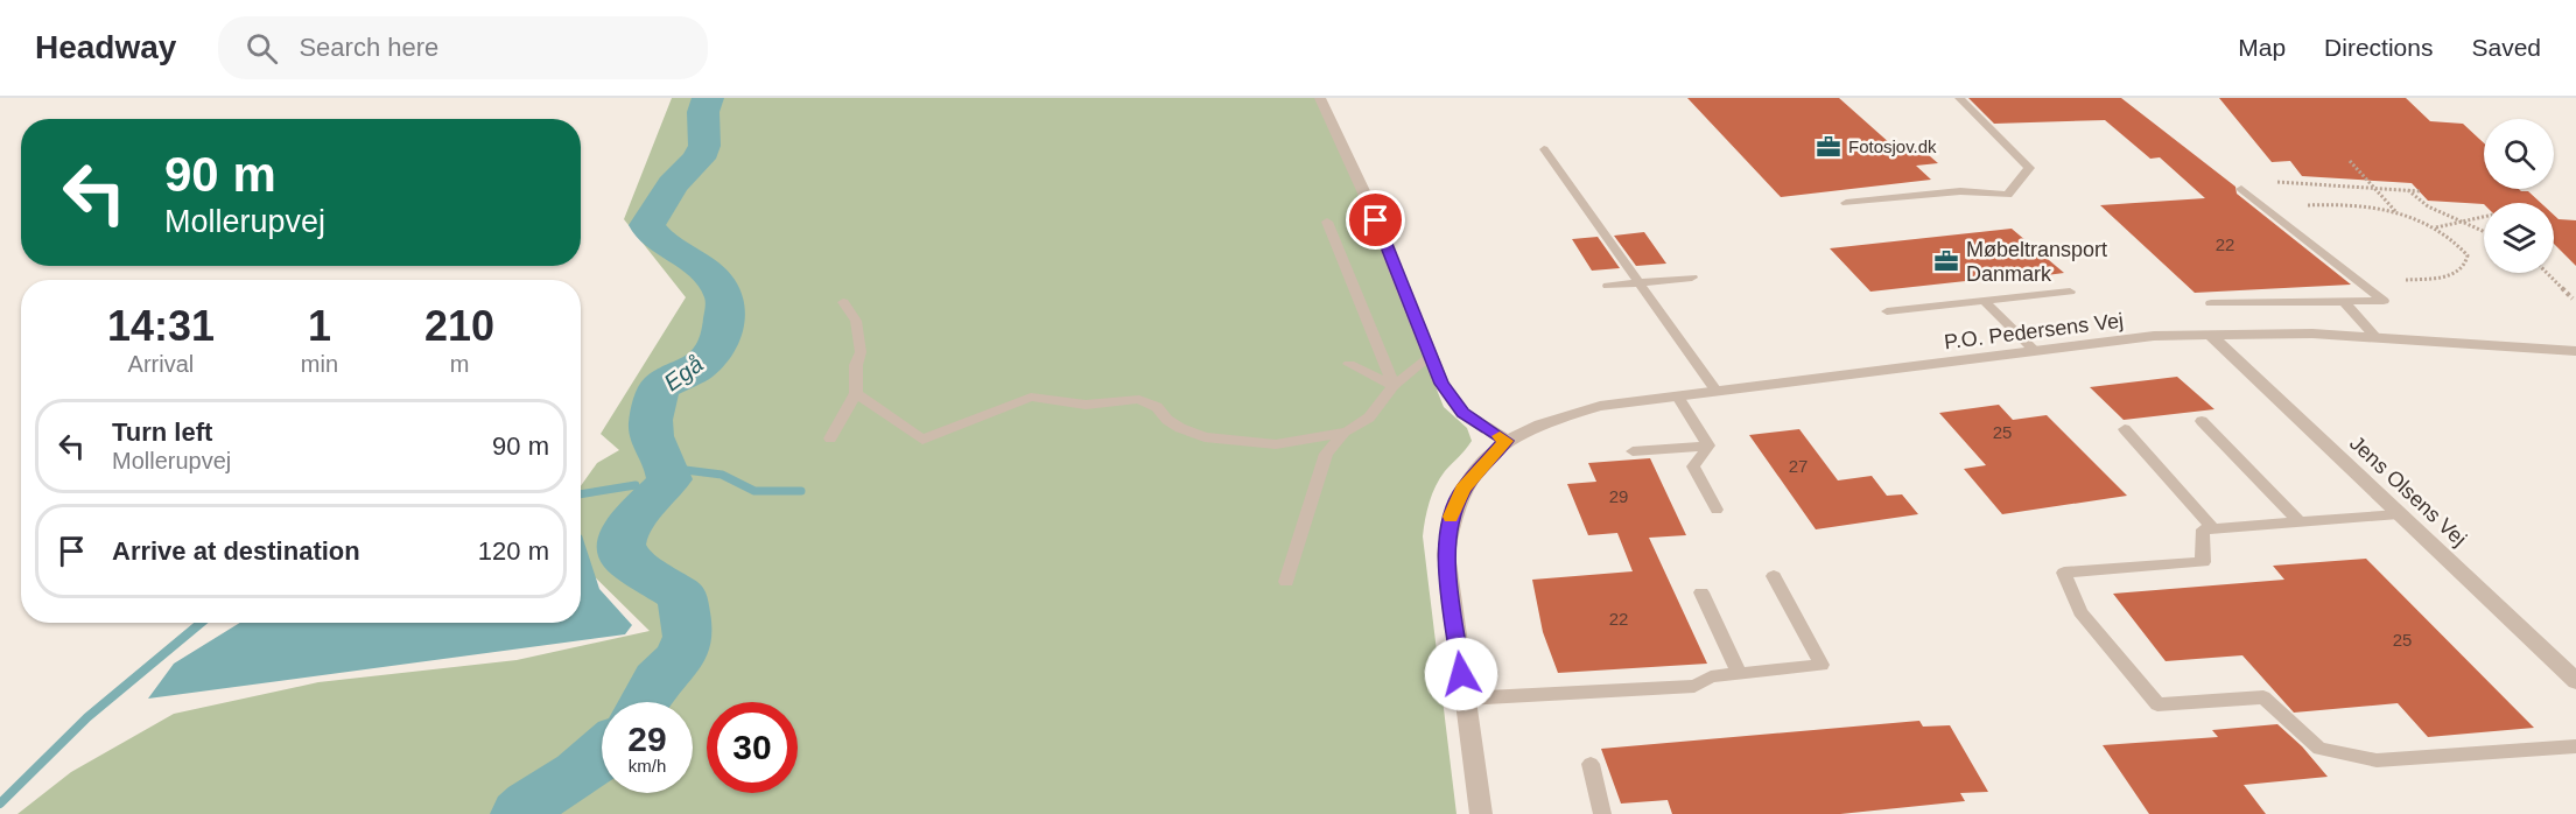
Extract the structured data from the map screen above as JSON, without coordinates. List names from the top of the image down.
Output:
{
  "streets": {
    "street": ["P.O. Pedersens Vej", "Jens Olsens Vej"]
  },
  "crossings": [
    ["P.O. Pedersens Vej", "Jens Olsens Vej"]
  ],
  "water": ["Egå"],
  "places": {
    "office": ["Fotosjov.dk", "Møbeltransport Danmark"]
  },
  "house_numbers": [
    "22",
    "25",
    "27",
    "29",
    "22",
    "25"
  ],
  "page": {
    "header": "Headway",
    "search": "Search here",
    "nav": ["Map", "Directions", "Saved"],
    "turn": ["90 m", "Mollerupvej"],
    "eta": [
      "14:31",
      "Arrival",
      "1",
      "min",
      "210",
      "m"
    ],
    "list": [
      {
        "name": "Turn left",
        "note": "Mollerupvej",
        "value": "90 m"
      },
      {
        "name": "Arrive at destination",
        "value": "120 m"
      }
    ],
    "speed": "29 km/h",
    "limit": "30"
  }
}
